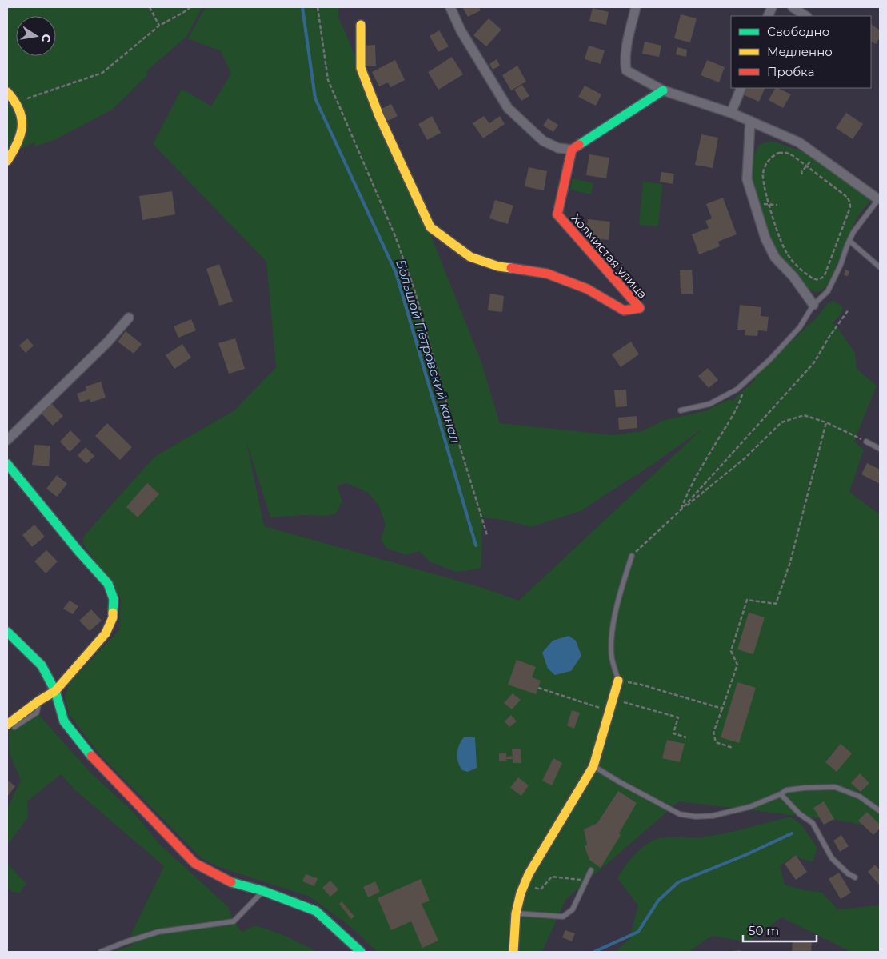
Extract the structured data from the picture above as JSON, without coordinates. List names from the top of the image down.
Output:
{
  "streets": {
    "street": ["Холмистая улица"]
  },
  "water": ["Большой Петровский канал"],
  "legend": ["Свободно", "Медленно", "Пробка"],
  "scale_bar": "50 m",
  "north": "right"
}
